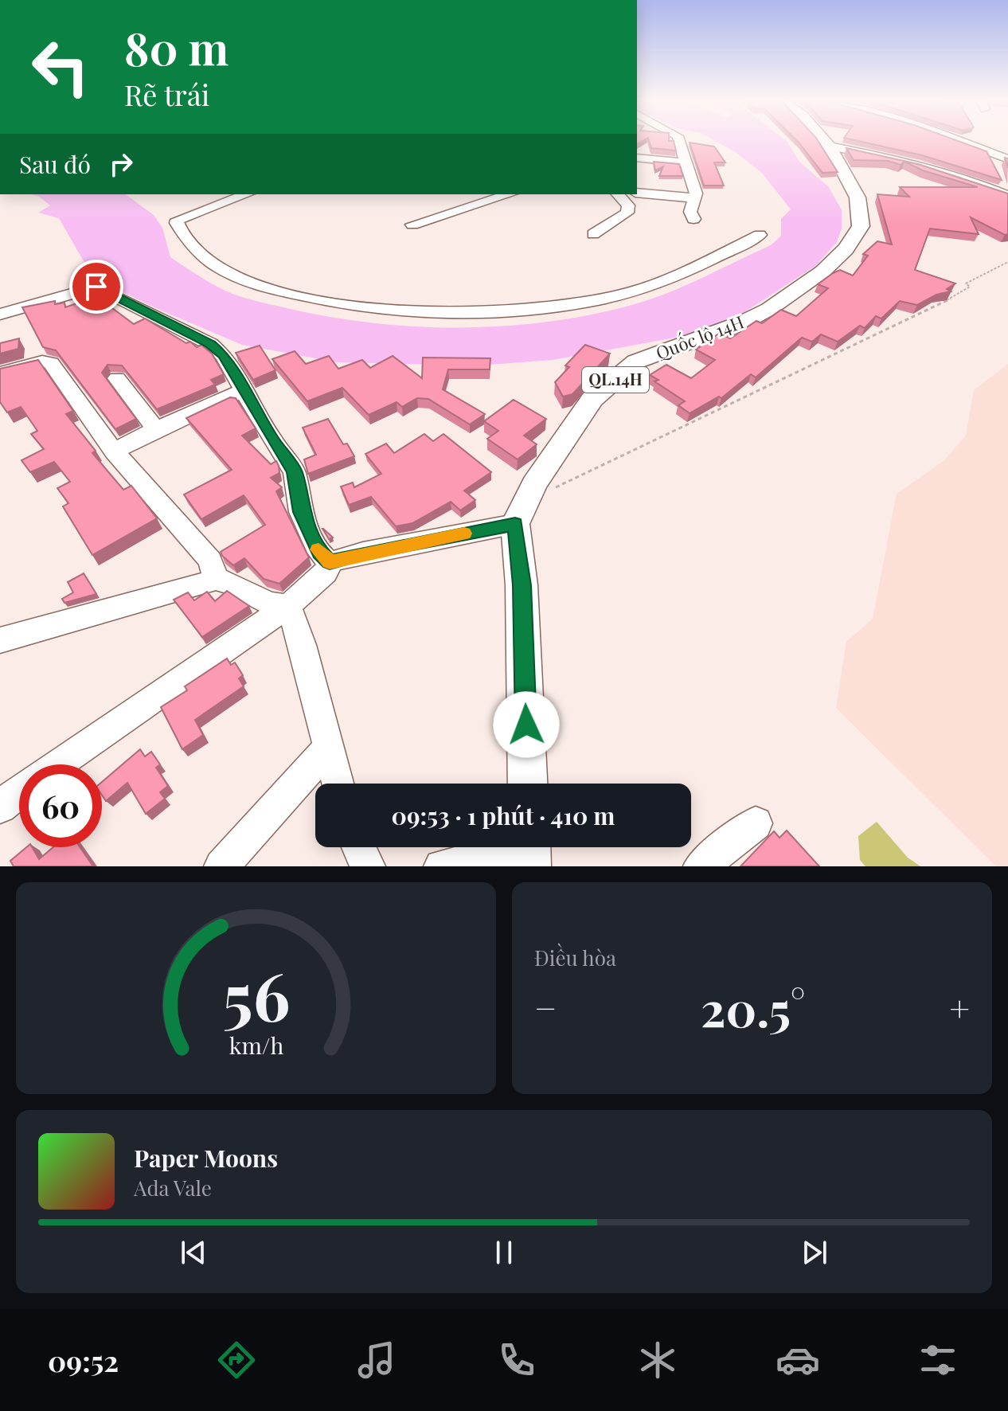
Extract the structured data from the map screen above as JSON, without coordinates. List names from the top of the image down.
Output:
{
  "streets": {
    "main road": ["Quốc lộ 14H", "QL.14H"]
  },
  "page": {
    "turn": ["80 m", "Rẽ trái"],
    "then": "Sau đó",
    "limit": "60",
    "trip": "09:53 · 1 phút · 410 m",
    "tile": "Điều hòa",
    "heat": ["−", "20.5°", "+"],
    "song": ["Paper Moons", "Ada Vale"],
    "tabs": "09:52",
    "gauge": ["56", "km/h"]
  }
}
